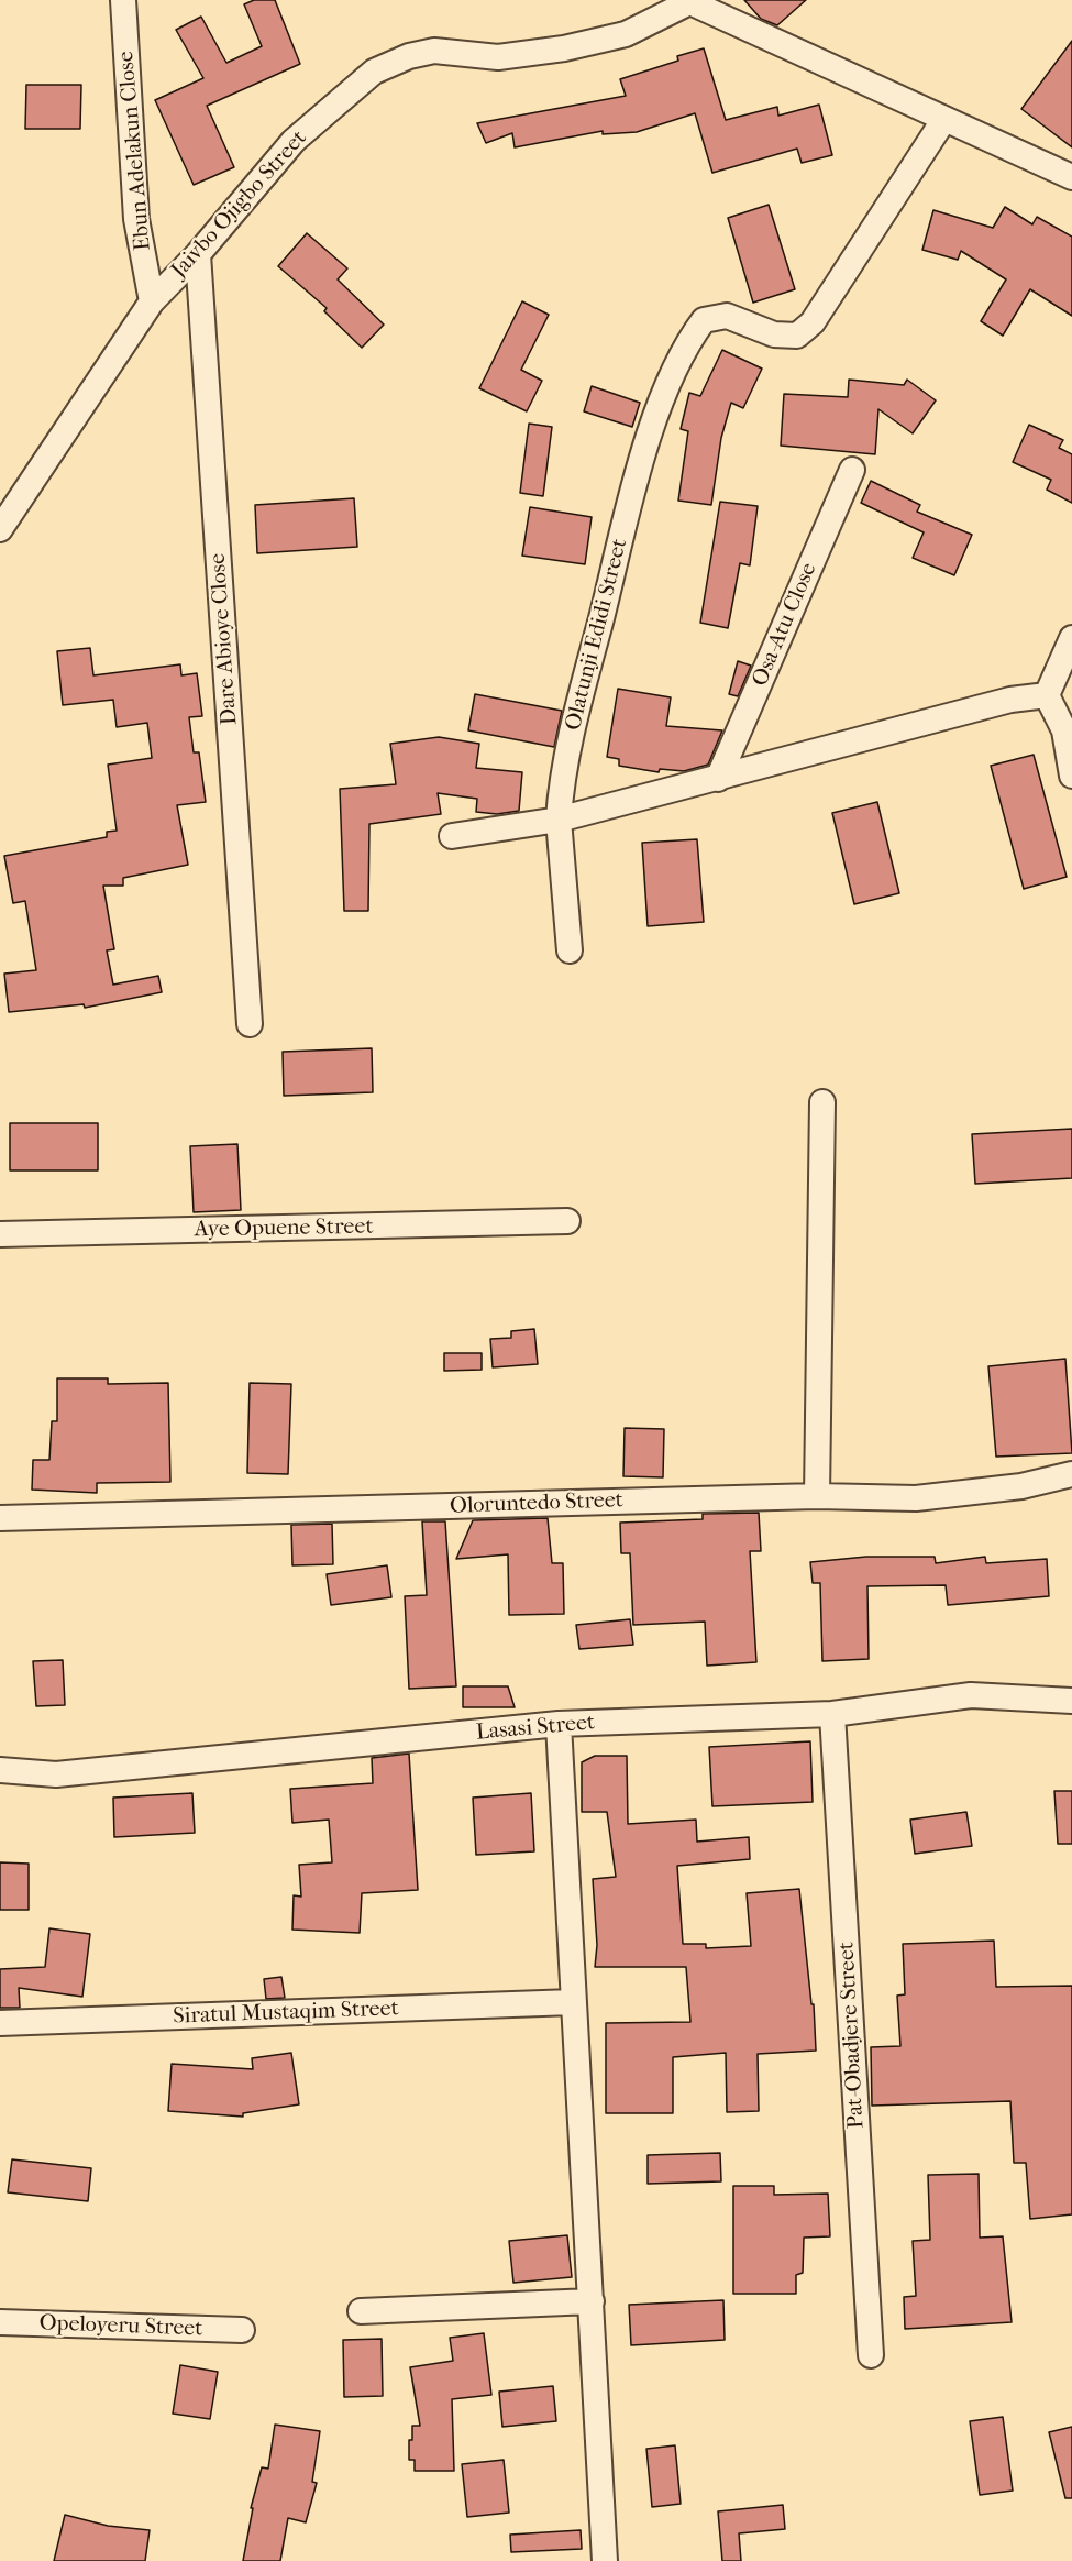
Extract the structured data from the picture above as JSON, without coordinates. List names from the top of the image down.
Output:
{
  "streets": {
    "street": [
      "Ebun Adelakun Close",
      "Jaivbo Ojigbo Street",
      "Osa-Atu Close",
      "Olatunji Edidi Street",
      "Dare Abioye Close",
      "Aye Opuene Street",
      "Oloruntedo Street",
      "Lasasi Street",
      "Siratul Mustaqim Street",
      "Pat-Obadjere Street",
      "Opeloyeru Street"
    ]
  },
  "crossings": [
    ["Ebun Adelakun Close", "Jaivbo Ojigbo Street"],
    ["Jaivbo Ojigbo Street", "Dare Abioye Close"],
    ["Lasasi Street", "Pat-Obadjere Street"]
  ]
}
